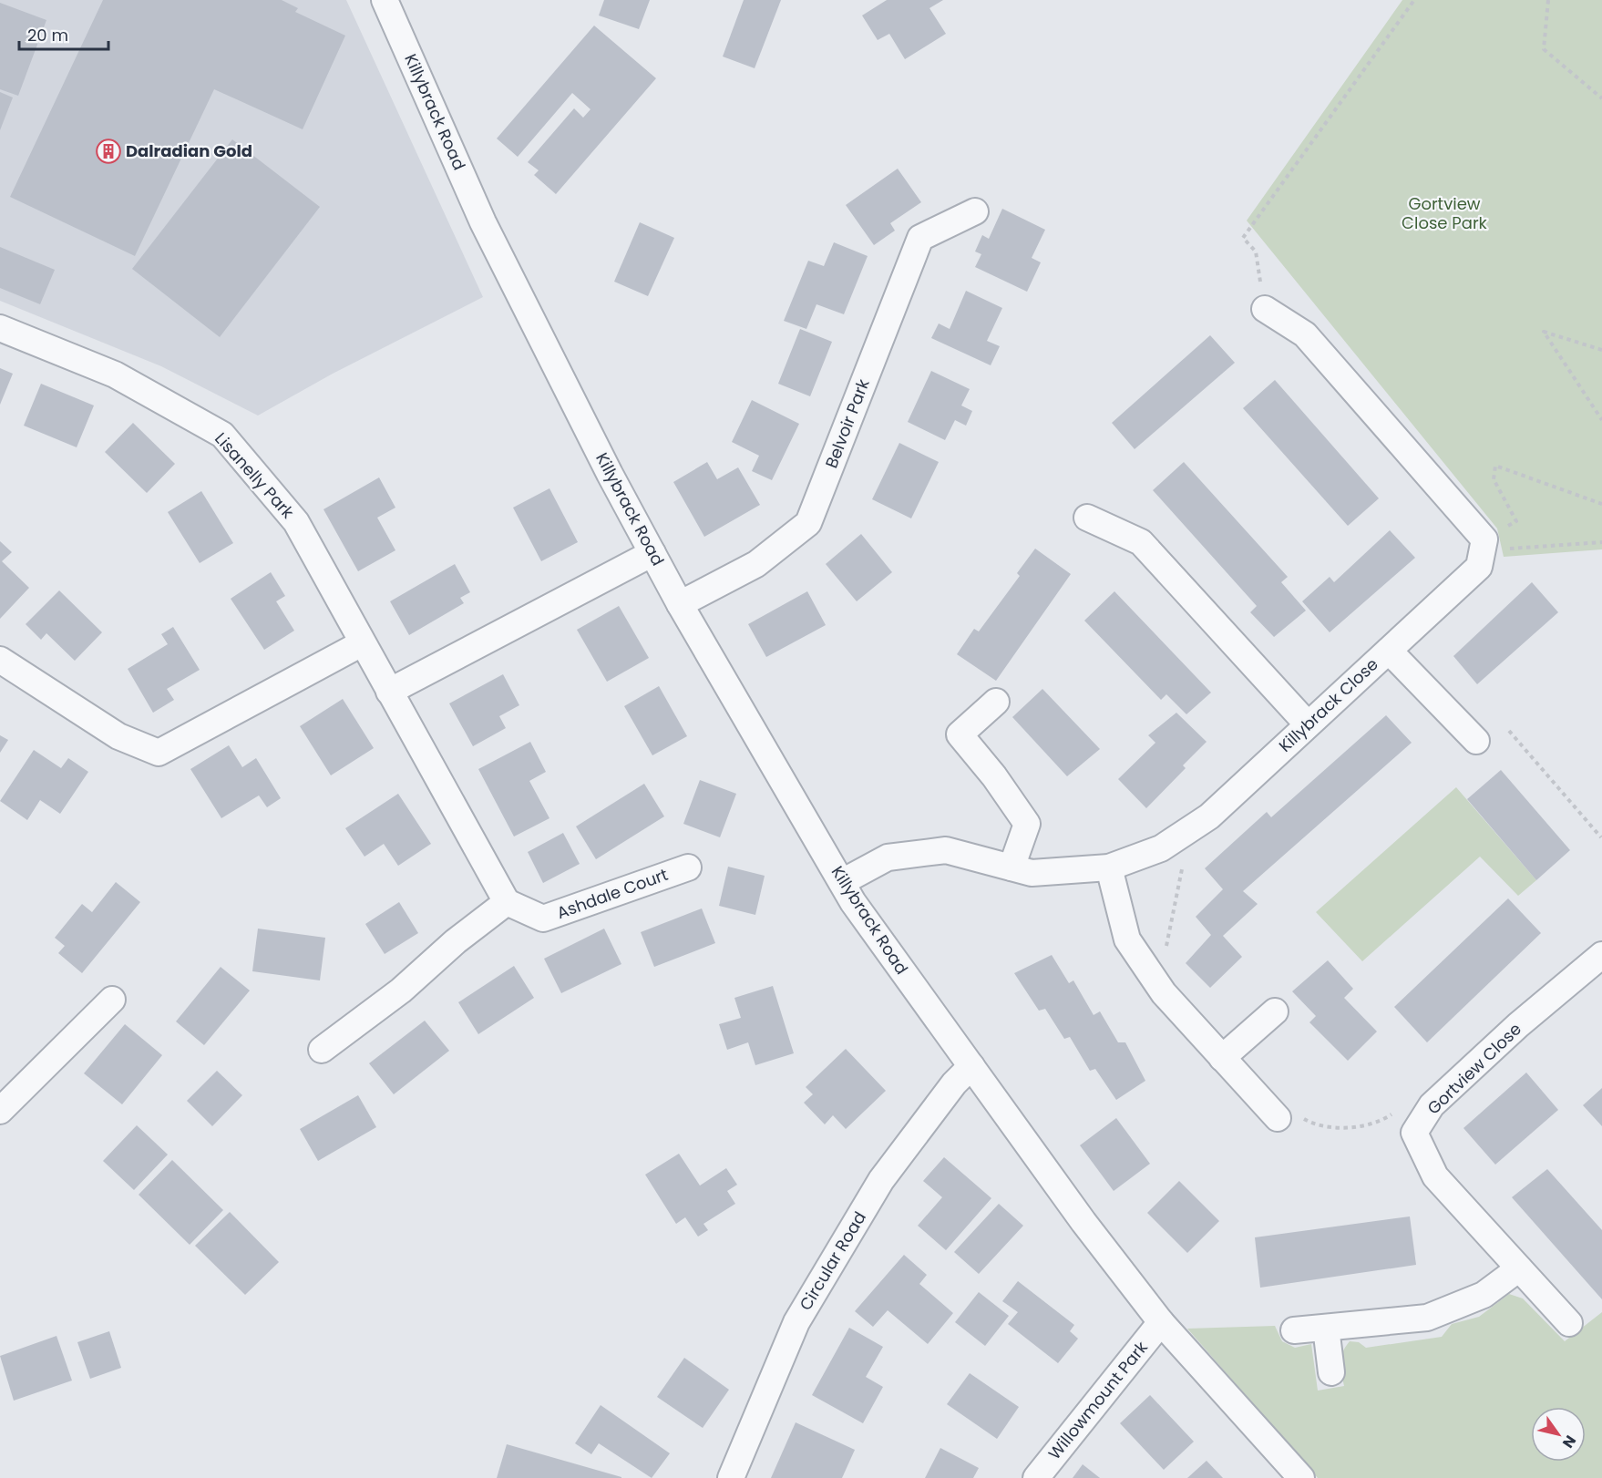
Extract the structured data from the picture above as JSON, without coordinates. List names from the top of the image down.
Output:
{
  "streets": {
    "street": [
      "Killybrack Road",
      "Belvoir Park",
      "Lisanelly Park",
      "Killybrack Close",
      "Ashdale Court",
      "Gortview Close",
      "Circular Road",
      "Willowmount Park"
    ]
  },
  "crossings": [
    ["Killybrack Road", "Belvoir Park"],
    ["Killybrack Road", "Killybrack Close"],
    ["Killybrack Road", "Circular Road"],
    ["Killybrack Road", "Willowmount Park"],
    ["Lisanelly Park", "Ashdale Court"]
  ],
  "parks": ["Gortview Close Park"],
  "places": {
    "building": ["Dalradian Gold"]
  },
  "scale_bar": "20 m",
  "north": "bottom right"
}
